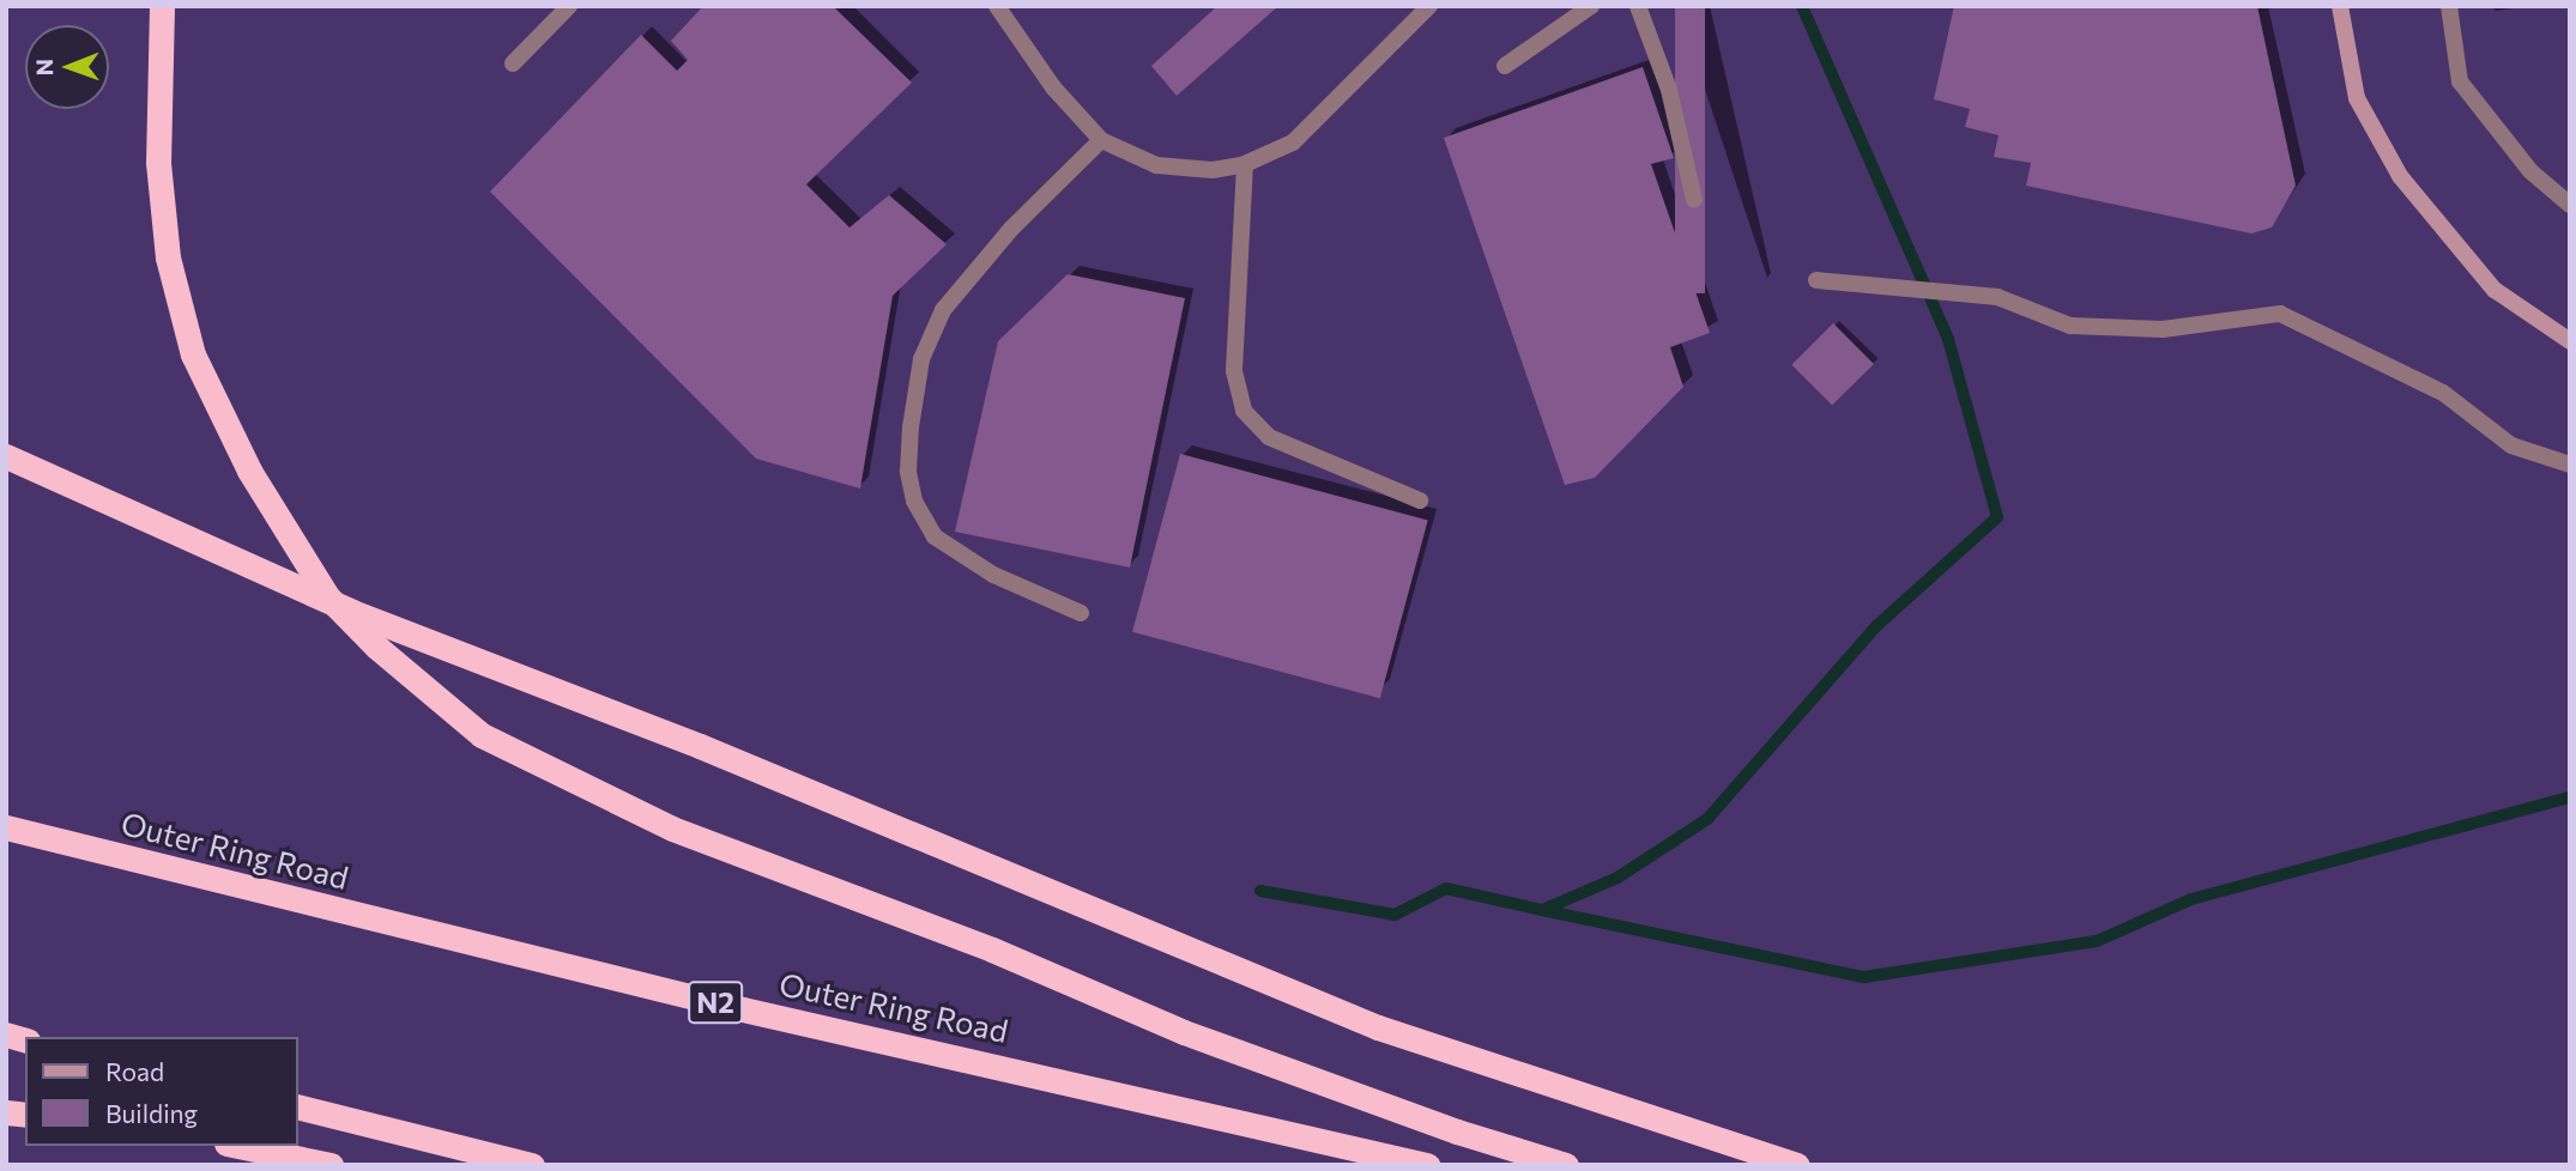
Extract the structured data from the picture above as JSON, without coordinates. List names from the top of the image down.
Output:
{
  "streets": {
    "highway": ["Outer Ring Road", "N2"]
  },
  "legend": ["Road", "Building"],
  "north": "left"
}
